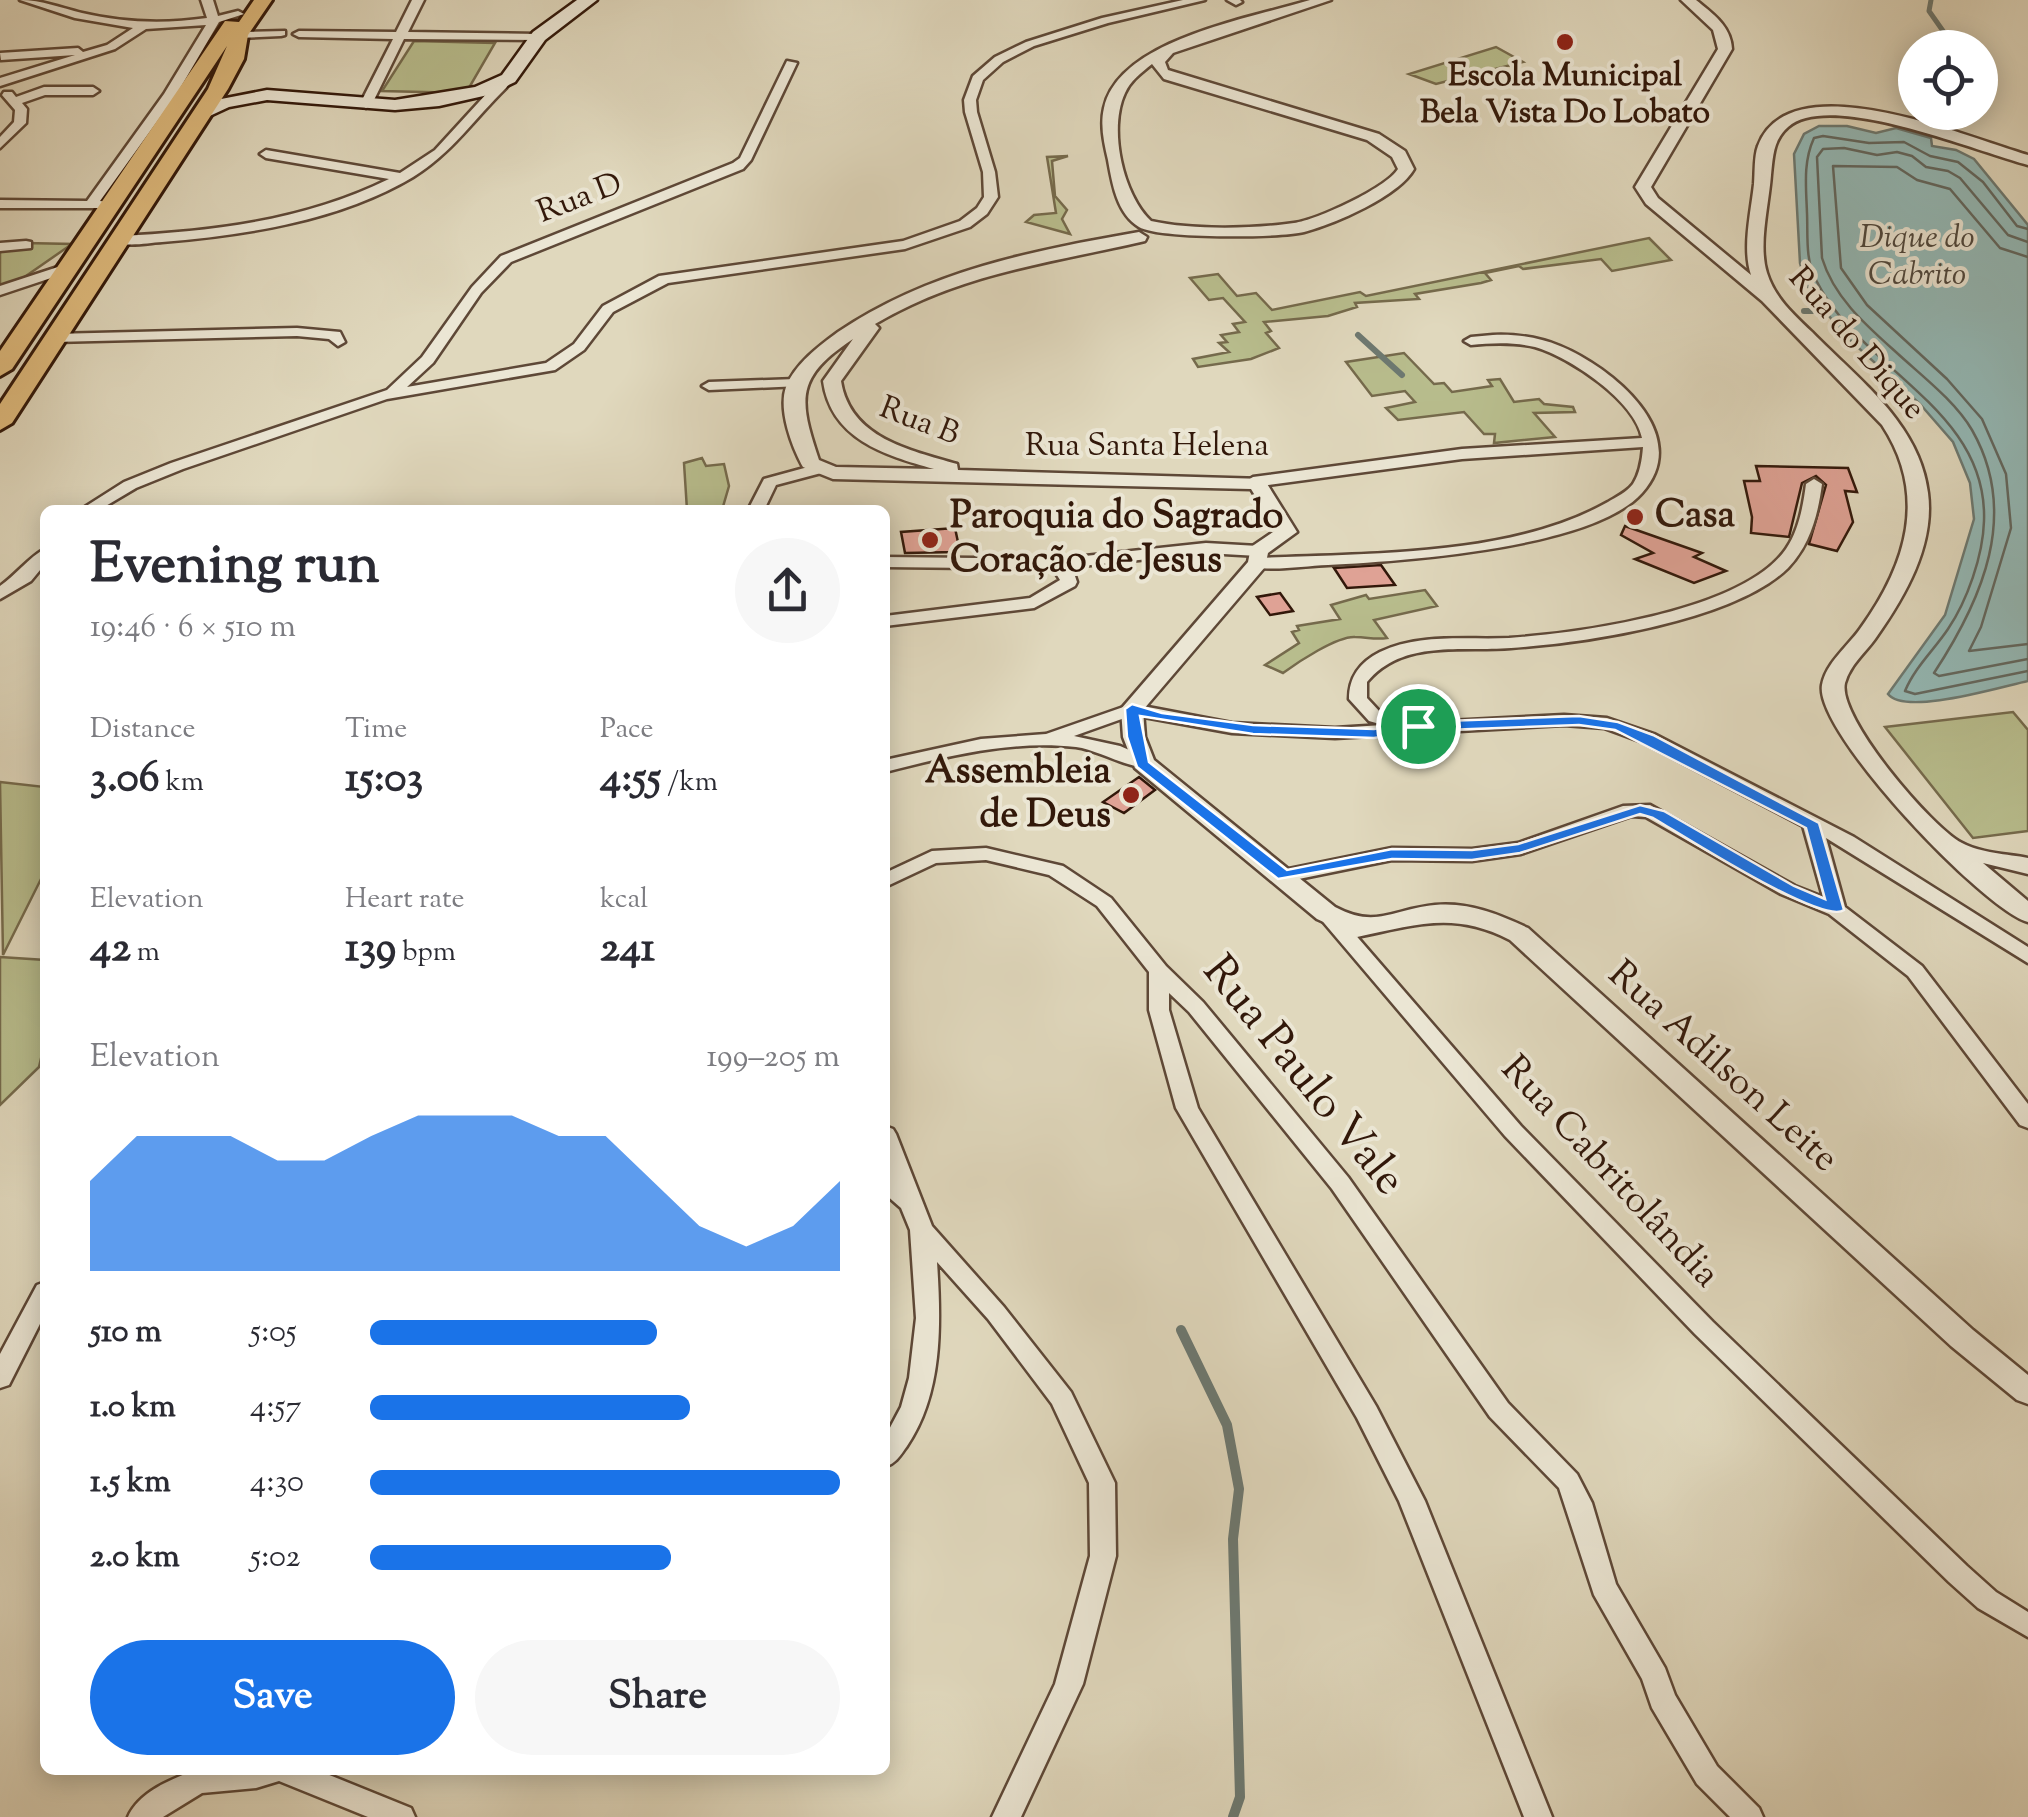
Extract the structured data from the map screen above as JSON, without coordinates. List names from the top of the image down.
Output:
{
  "streets": {
    "street": [
      "Rua D",
      "Rua do Dique",
      "Rua B",
      "Rua Santa Helena",
      "Rua Adilson Leite",
      "Rua Paulo Vale",
      "Rua Cabritolândia"
    ]
  },
  "crossings": [
    ["Rua B", "Rua Santa Helena"],
    ["Rua Adilson Leite", "Rua Cabritolândia"]
  ],
  "water": ["Dique do Cabrito"],
  "places": [
    "Escola Municipal Bela Vista Do Lobato",
    "Casa",
    "Paroquia do Sagrado Coração de Jesus",
    "Assembleia de Deus"
  ],
  "page": {
    "heading": ["Evening run", "19:46 · 6 × 510 m"],
    "stats": [
      ["Distance", "3.06 km"],
      ["Time", "15:03"],
      ["Pace", "4:55 /km"],
      ["Elevation", "42 m"],
      ["Heart rate", "139 bpm"],
      ["kcal", "241"]
    ],
    "chart": ["Elevation", "199–205 m"],
    "list": [
      {
        "name": "510 m",
        "note": "5:05"
      },
      {
        "name": "1.0 km",
        "note": "4:57"
      },
      {
        "name": "1.5 km",
        "note": "4:30"
      },
      {
        "name": "2.0 km",
        "note": "5:02"
      }
    ],
    "buttons": ["Save", "Share"]
  }
}
